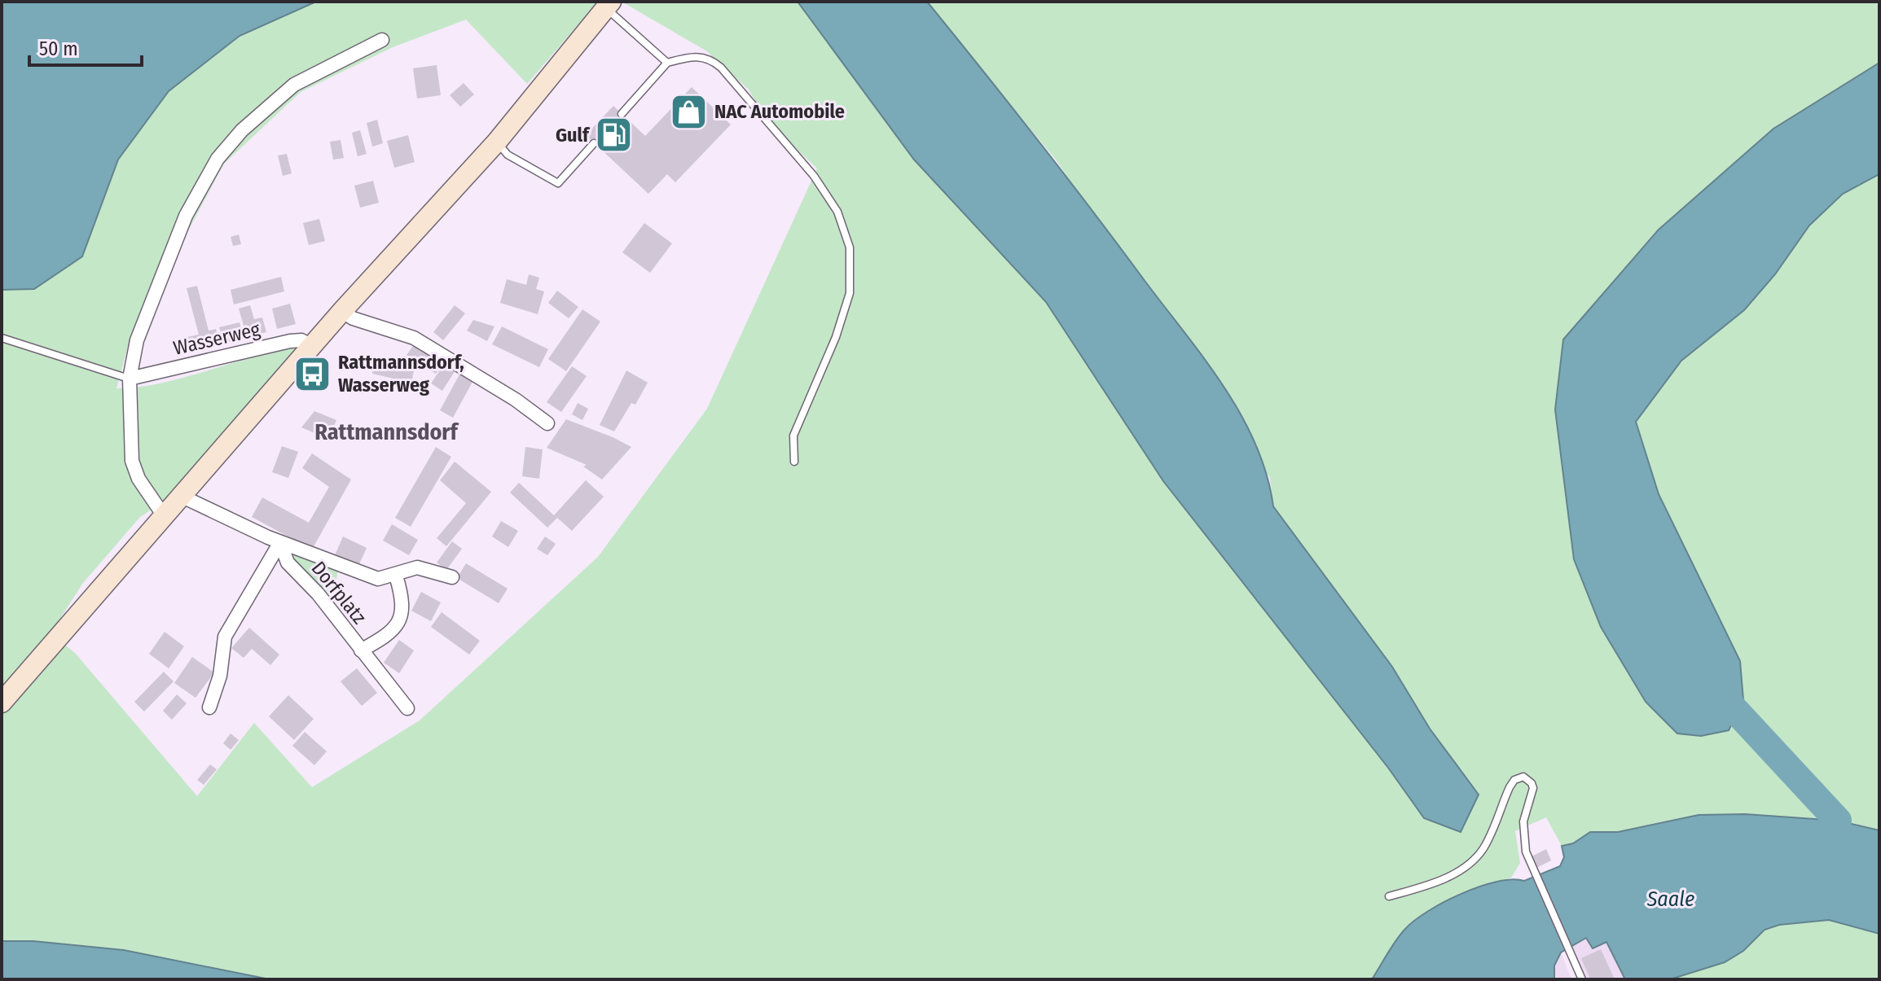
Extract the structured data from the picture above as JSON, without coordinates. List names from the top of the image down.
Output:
{
  "streets": {
    "street": ["Wasserweg", "Dorfplatz"]
  },
  "districts": ["Rattmannsdorf"],
  "water": ["Saale"],
  "places": {
    "shop": ["NAC Automobile"],
    "fuel station": ["Gulf"],
    "bus stop": ["Rattmannsdorf, Wasserweg"]
  },
  "scale_bar": "50 m"
}
